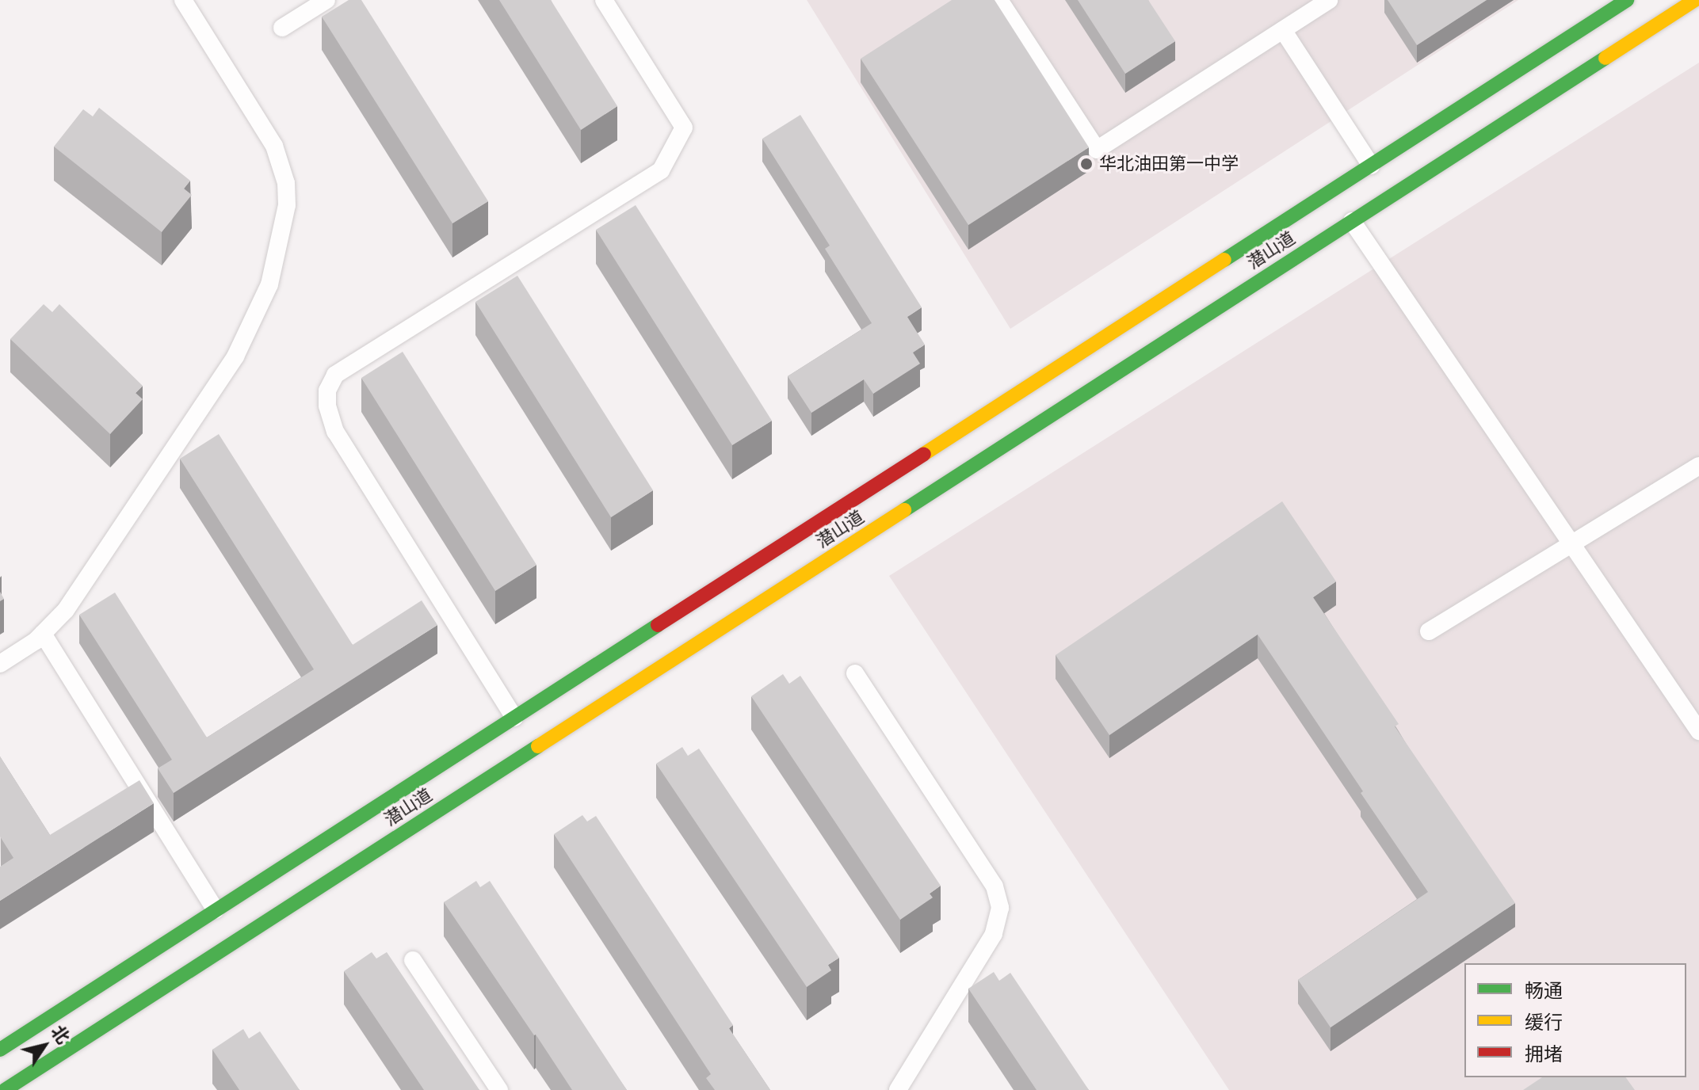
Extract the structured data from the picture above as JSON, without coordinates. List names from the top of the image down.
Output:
{
  "streets": {
    "main road": ["潜山道"]
  },
  "places": ["华北油田第一中学"],
  "legend": ["畅通", "缓行", "拥堵"],
  "north": "top right"
}
